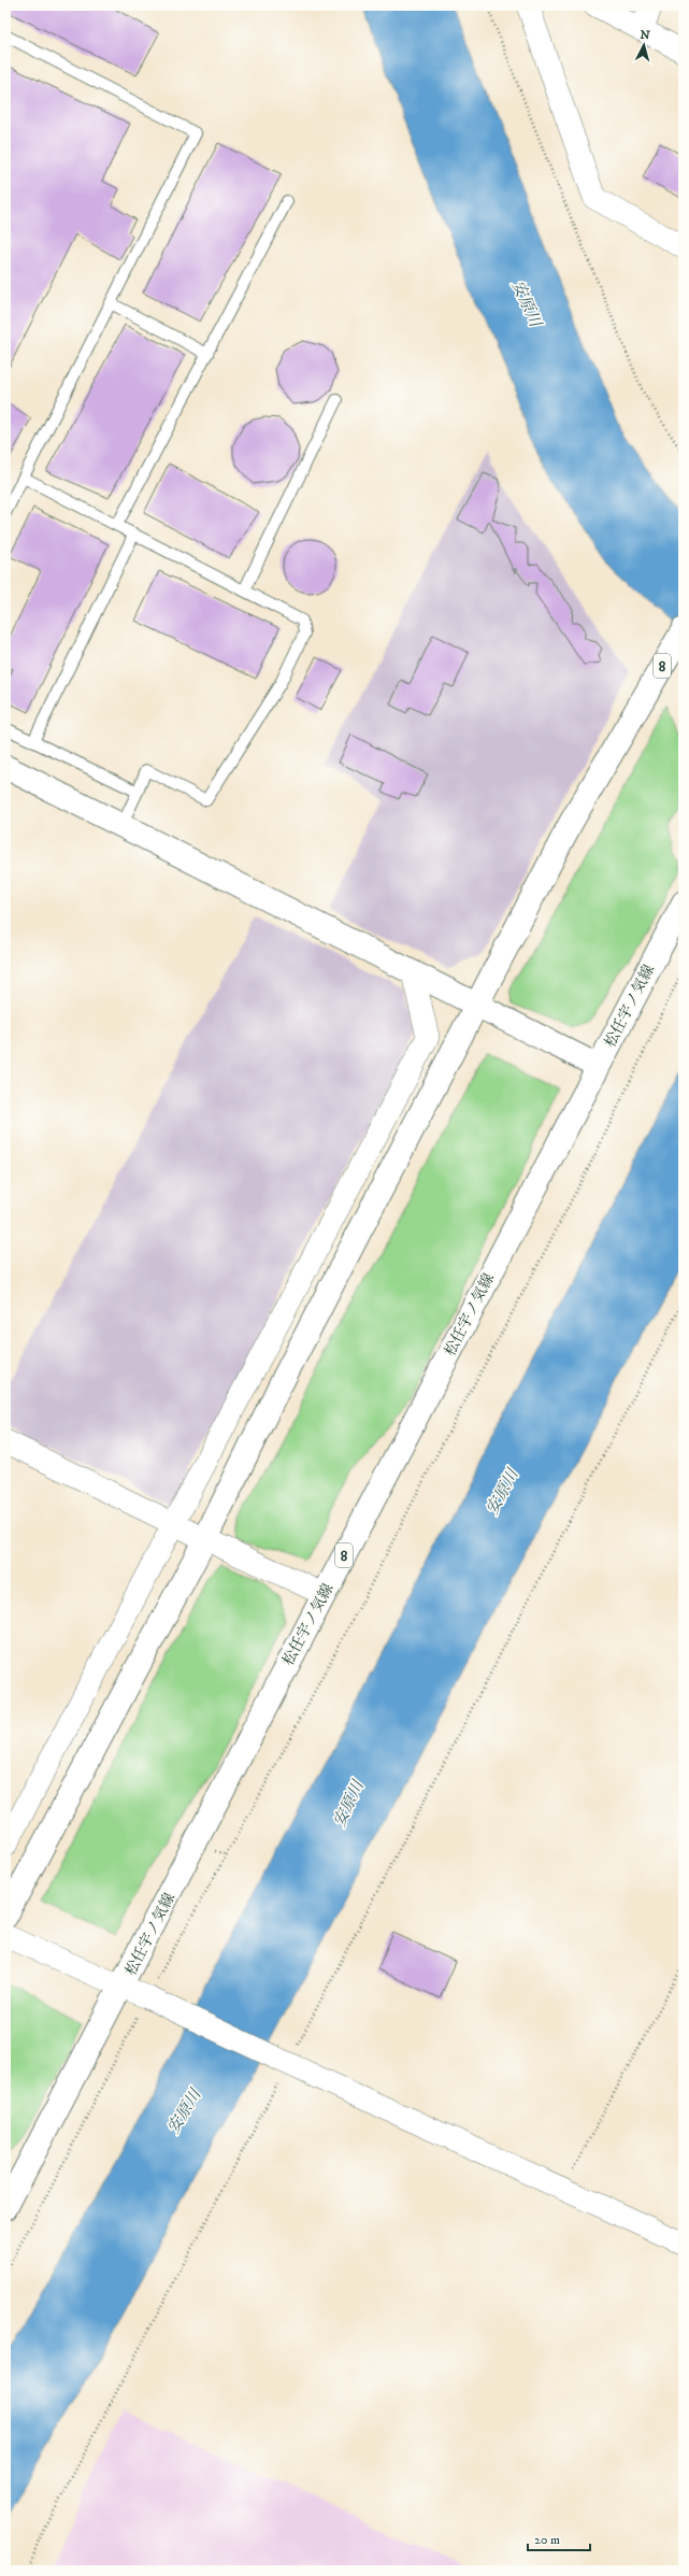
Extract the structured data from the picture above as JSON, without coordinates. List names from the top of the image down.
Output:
{
  "streets": {
    "main road": ["8", "松任宇ノ気線"]
  },
  "water": ["安原川"],
  "scale_bar": "20 m",
  "north": "top"
}
